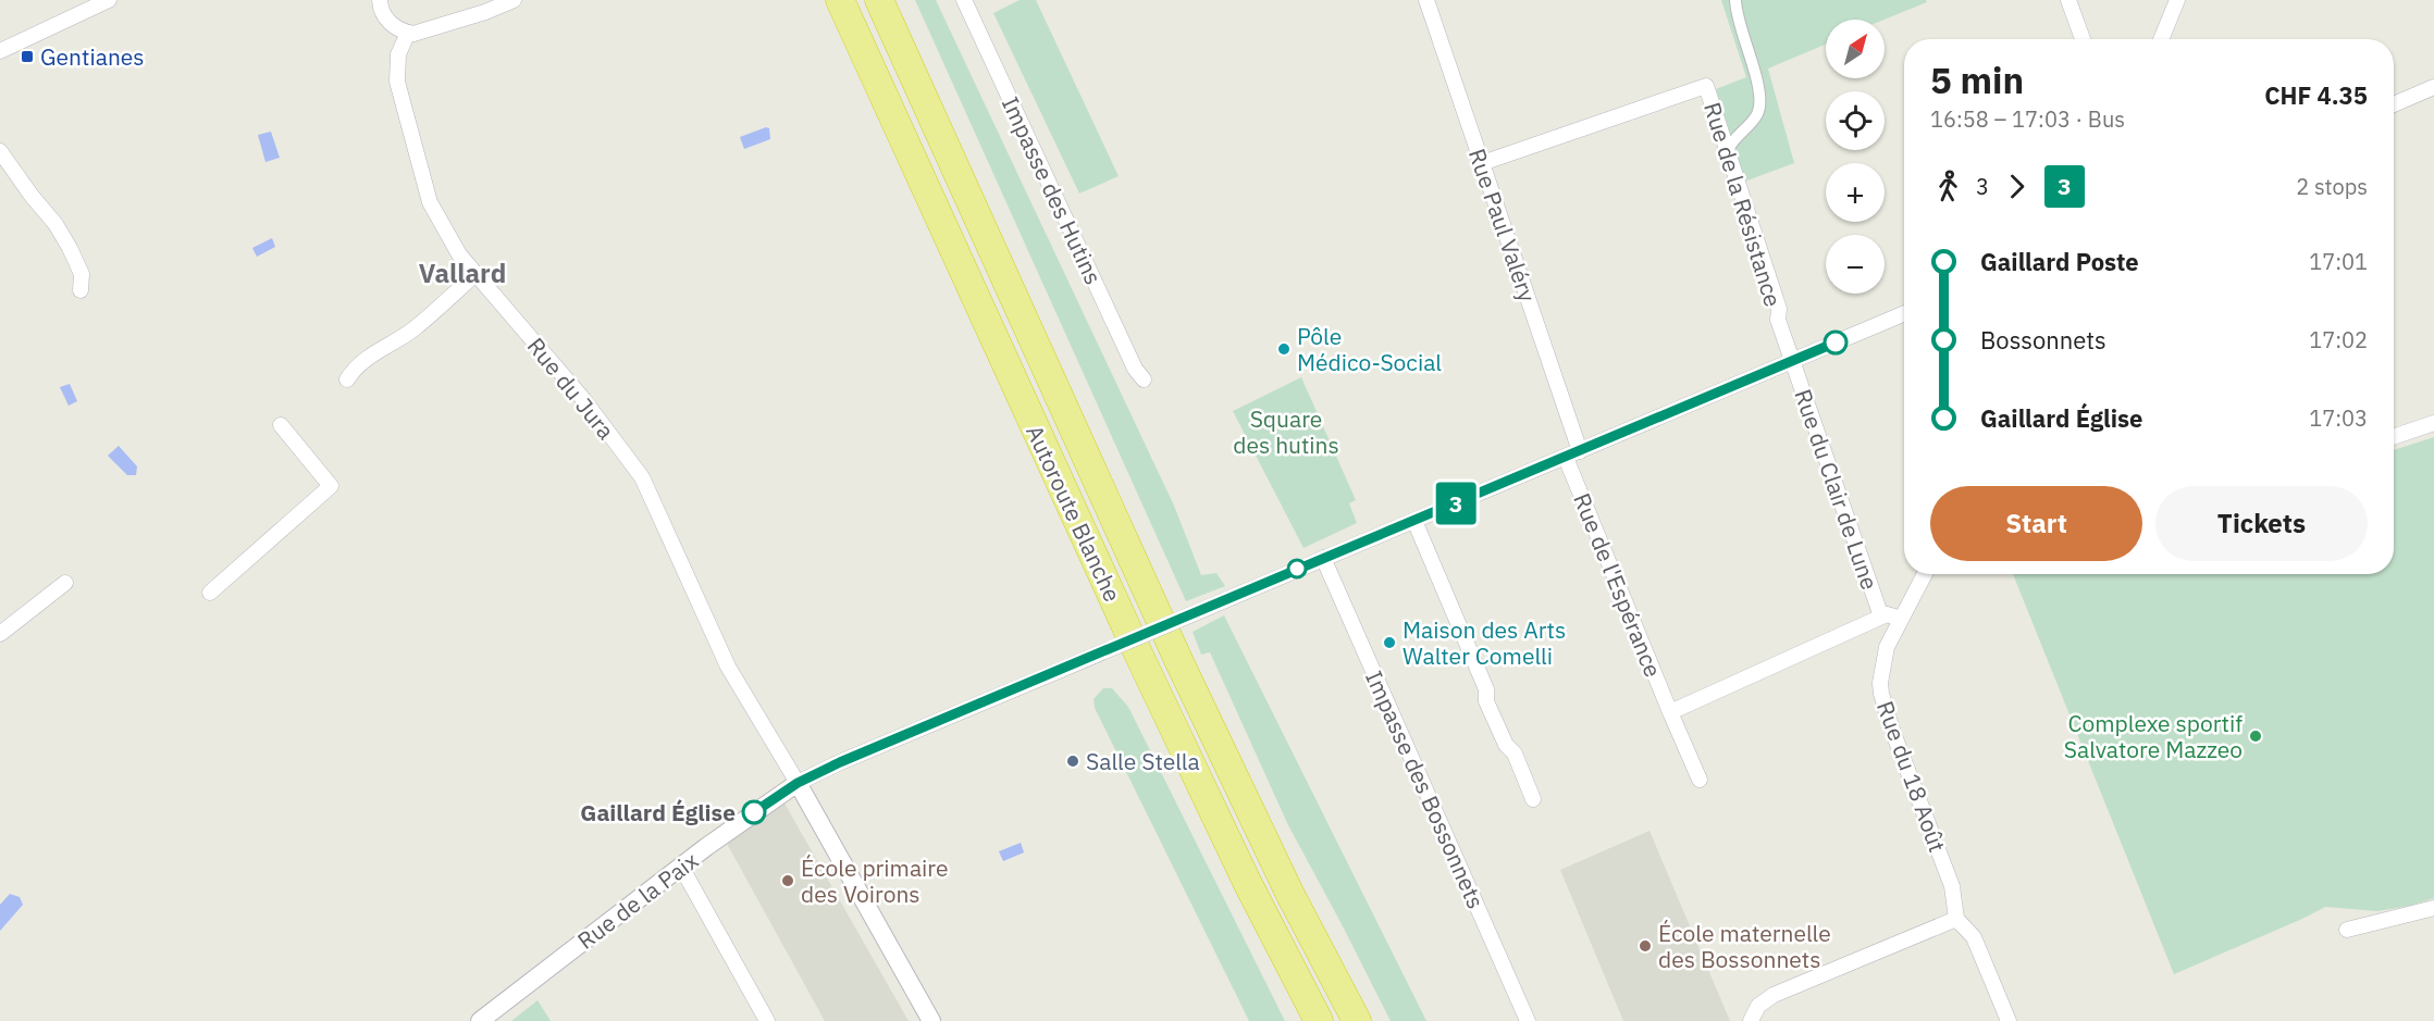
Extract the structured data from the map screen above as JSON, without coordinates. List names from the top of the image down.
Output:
{
  "streets": {
    "highway": ["Autoroute Blanche"],
    "street": [
      "Impasse des Hutins",
      "Rue de la Résistance",
      "Rue Paul Valéry",
      "Rue du Jura",
      "Rue du Clair de Lune",
      "Rue de l'Espérance",
      "Rue du 18 Août",
      "Impasse des Bossonnets",
      "Rue de la Paix"
    ]
  },
  "crossings": [
    ["Rue de la Résistance", "Rue Paul Valéry"],
    ["Rue de la Résistance", "Rue du Clair de Lune"],
    ["Rue Paul Valéry", "Rue de l'Espérance"],
    ["Rue du Jura", "Rue de la Paix"]
  ],
  "districts": ["Vallard"],
  "parks": ["Square des hutins"],
  "places": {
    "transit": ["Gentianes"],
    "other": [
      "Pôle Médico-Social",
      "Maison des Arts Walter Comelli",
      "Complexe sportif Salvatore Mazzeo",
      "Salle Stella",
      "Gaillard Église",
      "École primaire des Voirons",
      "École maternelle des Bossonnets"
    ]
  },
  "lines": ["bus line 3"],
  "north": "top right",
  "page": {
    "on_map": "3",
    "map_buttons": ["+", "−"],
    "heading": ["5 min", "16:58 – 17:03 · Bus", "CHF 4.35"],
    "legs": ["3", "3", "2 stops"],
    "list": [
      {
        "name": "Gaillard Poste",
        "value": "17:01"
      },
      {
        "name": "Bossonnets",
        "value": "17:02"
      },
      {
        "name": "Gaillard Église",
        "value": "17:03"
      }
    ],
    "buttons": ["Start", "Tickets"]
  }
}
